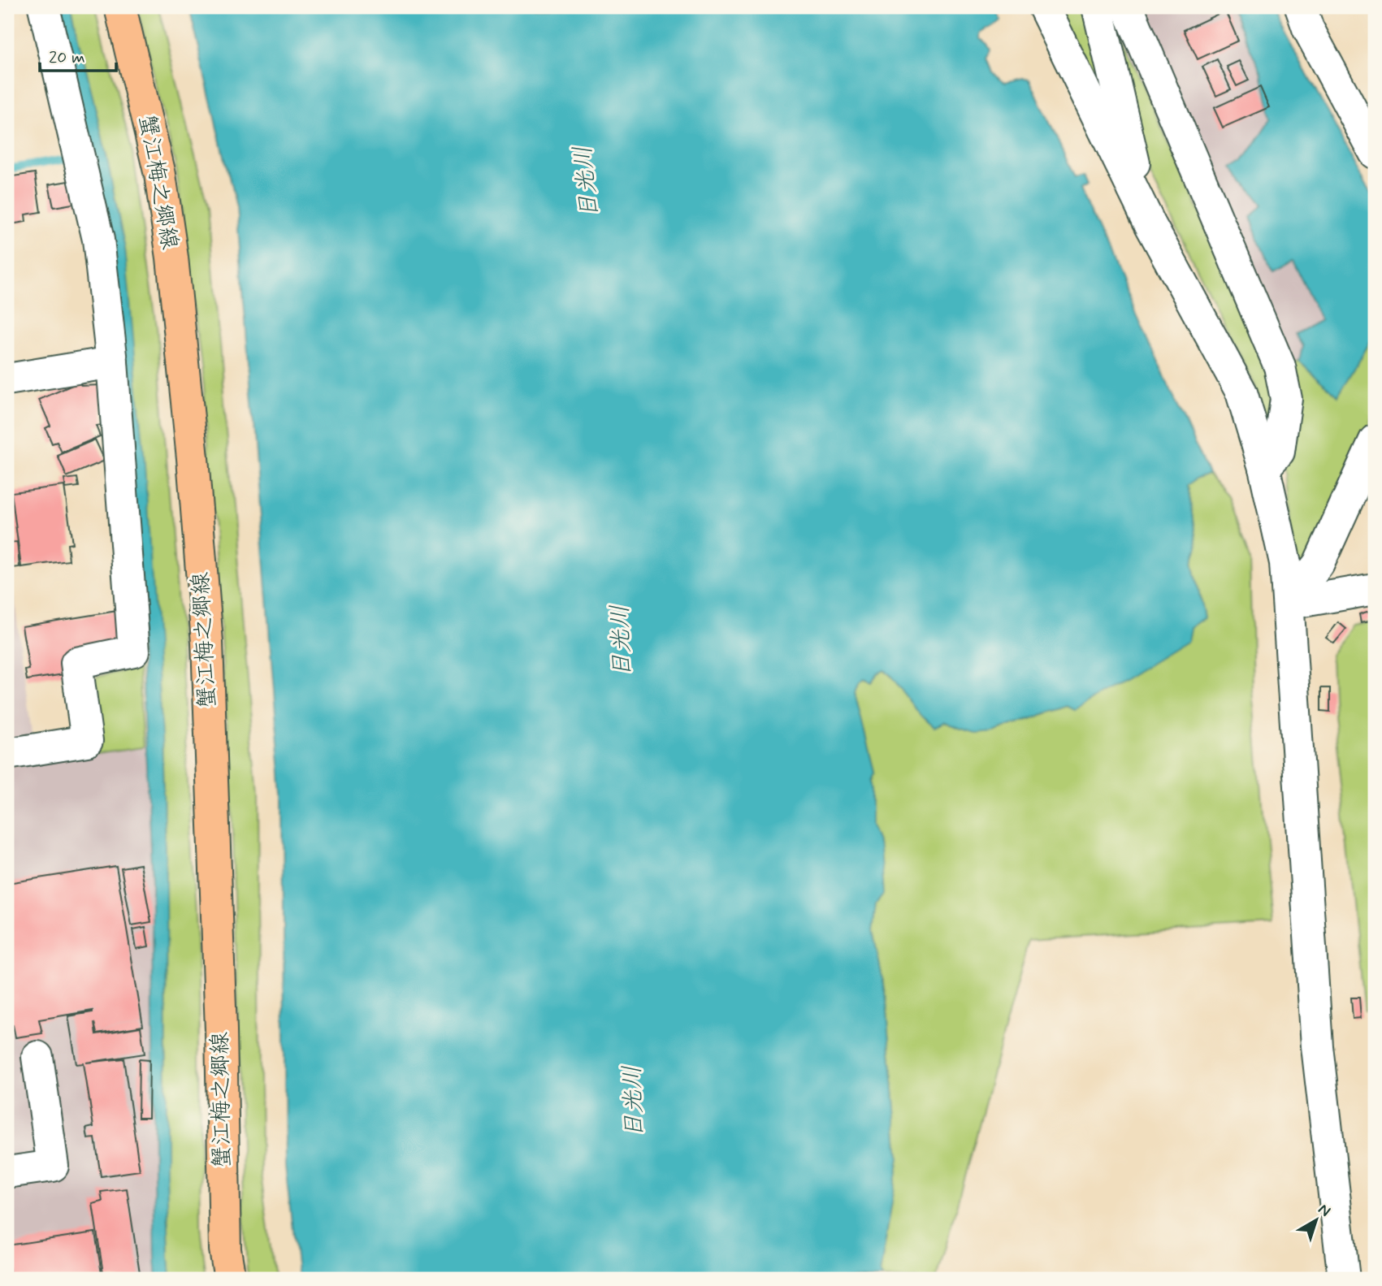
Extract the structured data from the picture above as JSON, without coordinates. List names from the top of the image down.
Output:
{
  "streets": {
    "main road": ["蟹江梅之郷線"]
  },
  "water": ["日光川"],
  "scale_bar": "20 m",
  "north": "top right"
}
